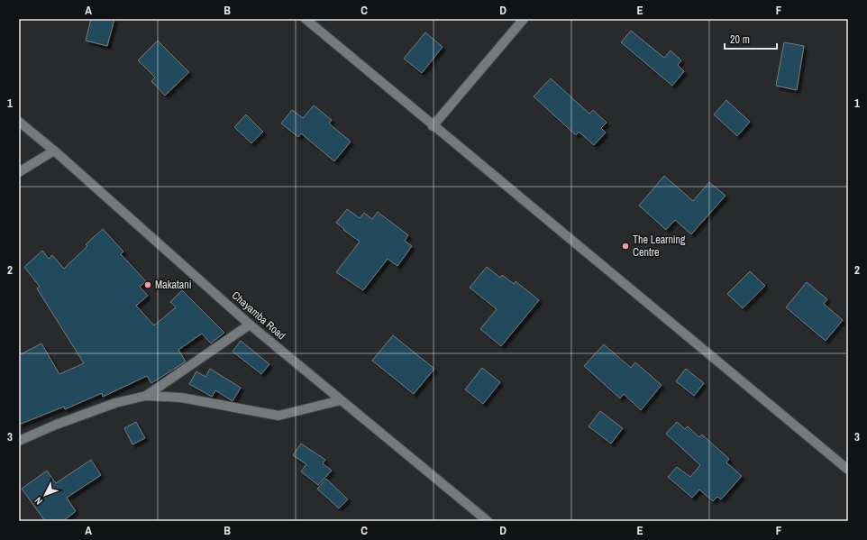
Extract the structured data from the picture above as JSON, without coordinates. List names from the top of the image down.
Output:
{
  "streets": {
    "street": ["Chayamba Road"]
  },
  "places": ["The Learning Centre", "Makatani"],
  "scale_bar": "20 m",
  "north": "bottom left",
  "grid": {
    "columns": [
      "A",
      "B",
      "C",
      "D",
      "E",
      "F"
    ],
    "rows": ["1", "2", "3"]
  }
}
